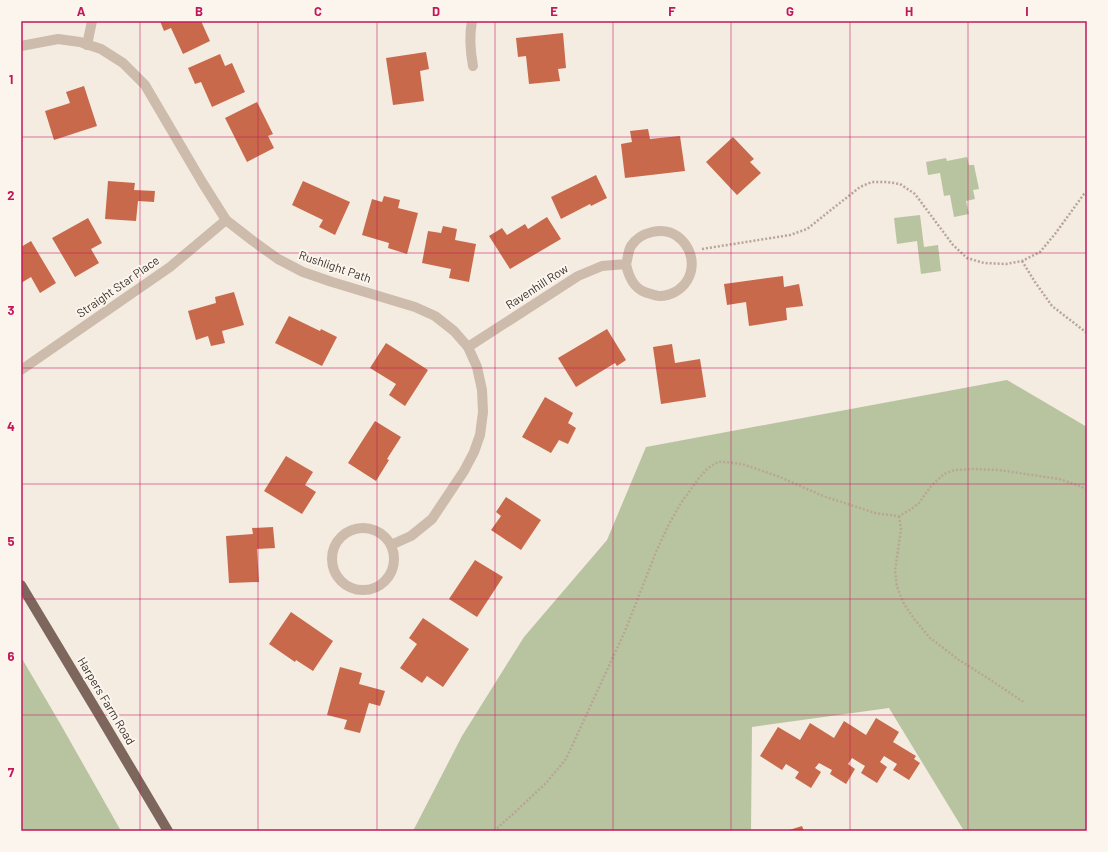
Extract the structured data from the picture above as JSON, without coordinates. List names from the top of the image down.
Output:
{
  "streets": {
    "main road": ["Harpers Farm Road"],
    "street": ["Rushlight Path", "Straight Star Place", "Ravenhill Row"]
  },
  "crossings": [
    ["Rushlight Path", "Straight Star Place"],
    ["Rushlight Path", "Ravenhill Row"]
  ],
  "grid": {
    "columns": [
      "A",
      "B",
      "C",
      "D",
      "E",
      "F",
      "G",
      "H",
      "I"
    ],
    "rows": [
      "1",
      "2",
      "3",
      "4",
      "5",
      "6",
      "7"
    ]
  }
}
